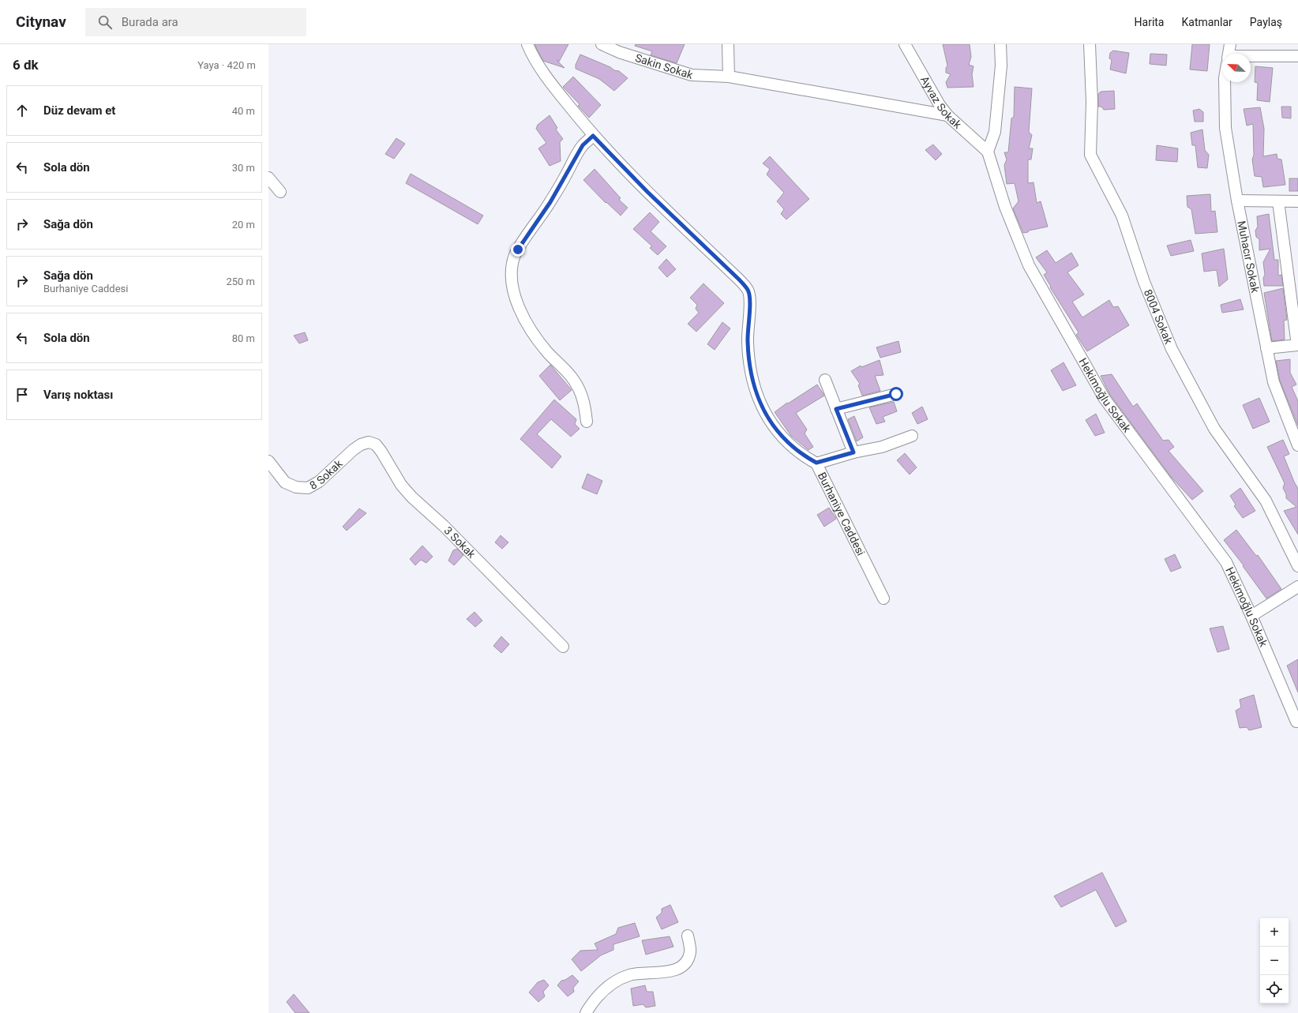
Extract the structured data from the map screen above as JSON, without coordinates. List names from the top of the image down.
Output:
{
  "streets": {
    "street": [
      "Sakin Sokak",
      "Ayvaz Sokak",
      "Muhacır Sokak",
      "8004 Sokak",
      "Hekimoğlu Sokak",
      "8 Sokak",
      "Burhaniye Caddesi",
      "3 Sokak"
    ]
  },
  "crossings": [
    ["Sakin Sokak", "Ayvaz Sokak"],
    ["Ayvaz Sokak", "Hekimoğlu Sokak"],
    ["8 Sokak", "3 Sokak"]
  ],
  "north": "top left",
  "page": {
    "header": "Citynav",
    "search": "Burada ara",
    "nav": ["Harita", "Katmanlar", "Paylaş"],
    "heading": ["6 dk", "Yaya · 420 m"],
    "list": [
      ["Düz devam et", "40 m"],
      ["Sola dön", "30 m"],
      ["Sağa dön", "20 m"],
      ["Sağa dön", "Burhaniye Caddesi", "250 m"],
      ["Sola dön", "80 m"],
      "Varış noktası"
    ],
    "map_buttons": ["+", "−"]
  }
}
